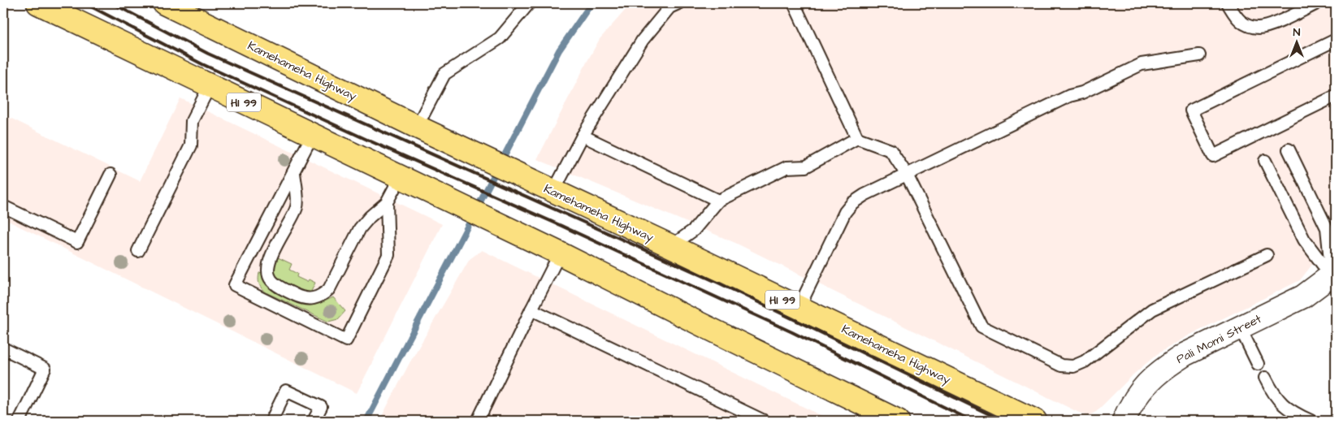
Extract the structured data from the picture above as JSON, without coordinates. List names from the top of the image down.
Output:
{
  "streets": {
    "main road": ["Kamehameha Highway", "HI 99"],
    "street": ["Pali Momi Street"]
  },
  "north": "top"
}
